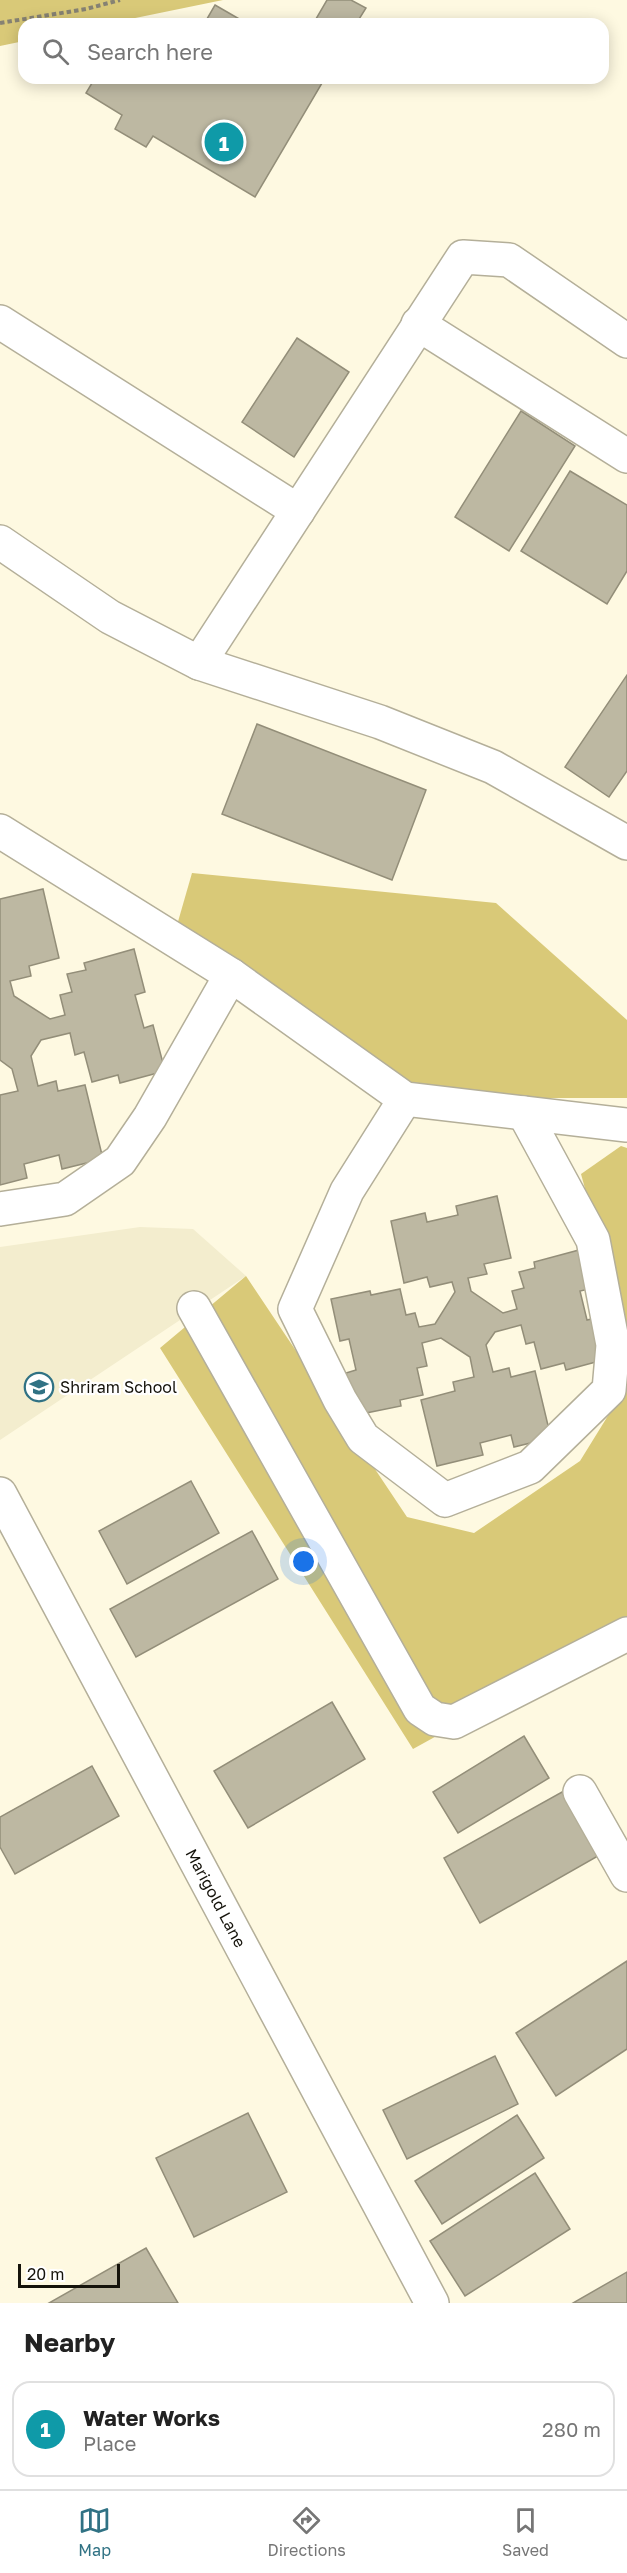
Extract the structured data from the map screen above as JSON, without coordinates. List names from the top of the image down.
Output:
{
  "streets": {
    "street": ["Marigold Lane"]
  },
  "places": {
    "school or university": ["Shriram School"]
  },
  "scale_bar": "20 m",
  "page": {
    "search": "Search here",
    "pins": "1",
    "scale": "20 m",
    "heading": "Nearby",
    "list": [
      {
        "mark": "1",
        "name": "Water Works",
        "note": "Place",
        "value": "280 m"
      }
    ],
    "nav": ["Map", "Directions", "Saved"]
  }
}
